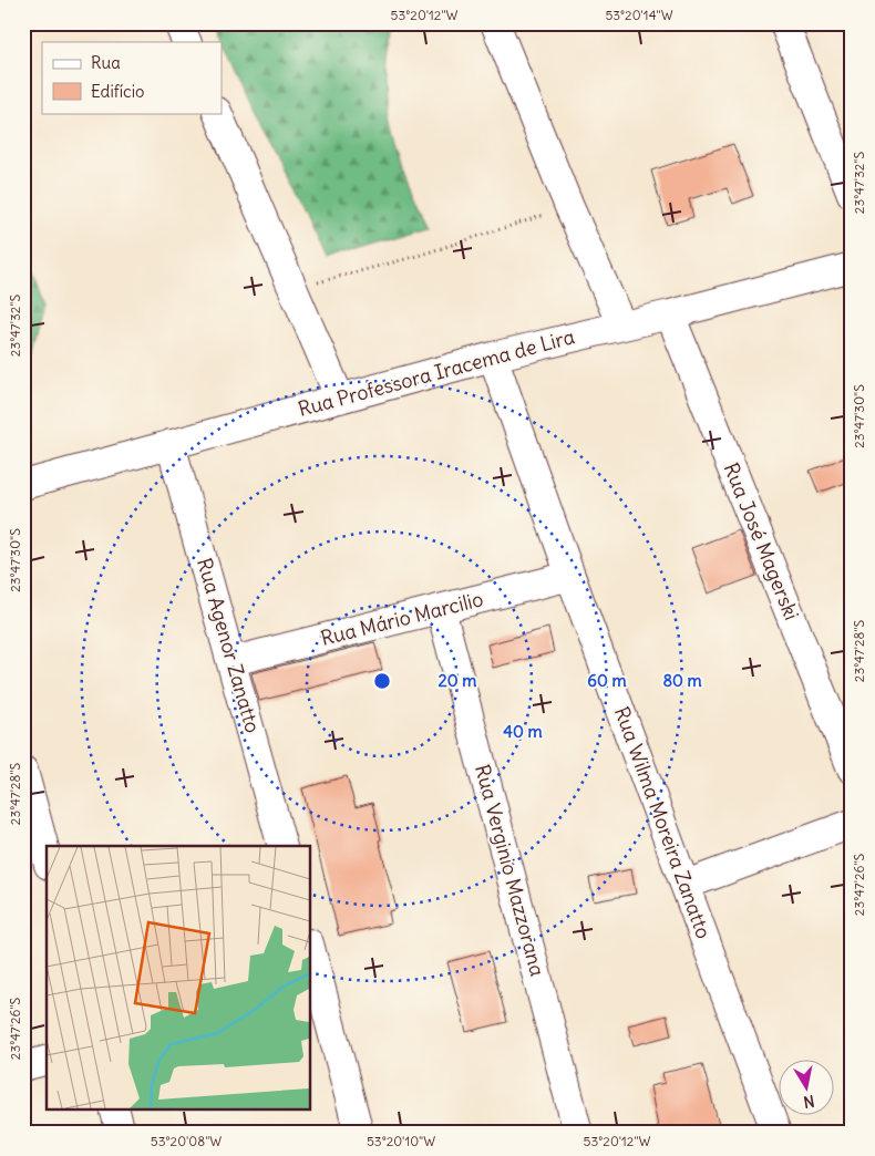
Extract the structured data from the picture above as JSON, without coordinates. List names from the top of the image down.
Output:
{
  "streets": {
    "street": [
      "Rua Professora Iracema de Lira",
      "Rua José Magerski",
      "Rua Mário Marcilio",
      "Rua Agenor Zanatto",
      "Rua Wilma Moreira Zanatto",
      "Rua Verginio Mazzorana"
    ]
  },
  "crossings": [
    ["Rua Professora Iracema de Lira", "Rua José Magerski"],
    ["Rua Professora Iracema de Lira", "Rua Agenor Zanatto"],
    ["Rua Professora Iracema de Lira", "Rua Wilma Moreira Zanatto"],
    ["Rua Mário Marcilio", "Rua Agenor Zanatto"],
    ["Rua Mário Marcilio", "Rua Wilma Moreira Zanatto"],
    ["Rua Mário Marcilio", "Rua Verginio Mazzorana"]
  ],
  "legend": ["Rua", "Edifício"],
  "north": "bottom",
  "coordinates": [
    "53°20'12\"W",
    "53°20'14\"W",
    "23°47'32\"S",
    "23°47'30\"S",
    "23°47'28\"S",
    "23°47'26\"S",
    "53°20'08\"W",
    "53°20'10\"W"
  ],
  "rings": [
    "20 m",
    "60 m",
    "80 m",
    "40 m"
  ]
}
